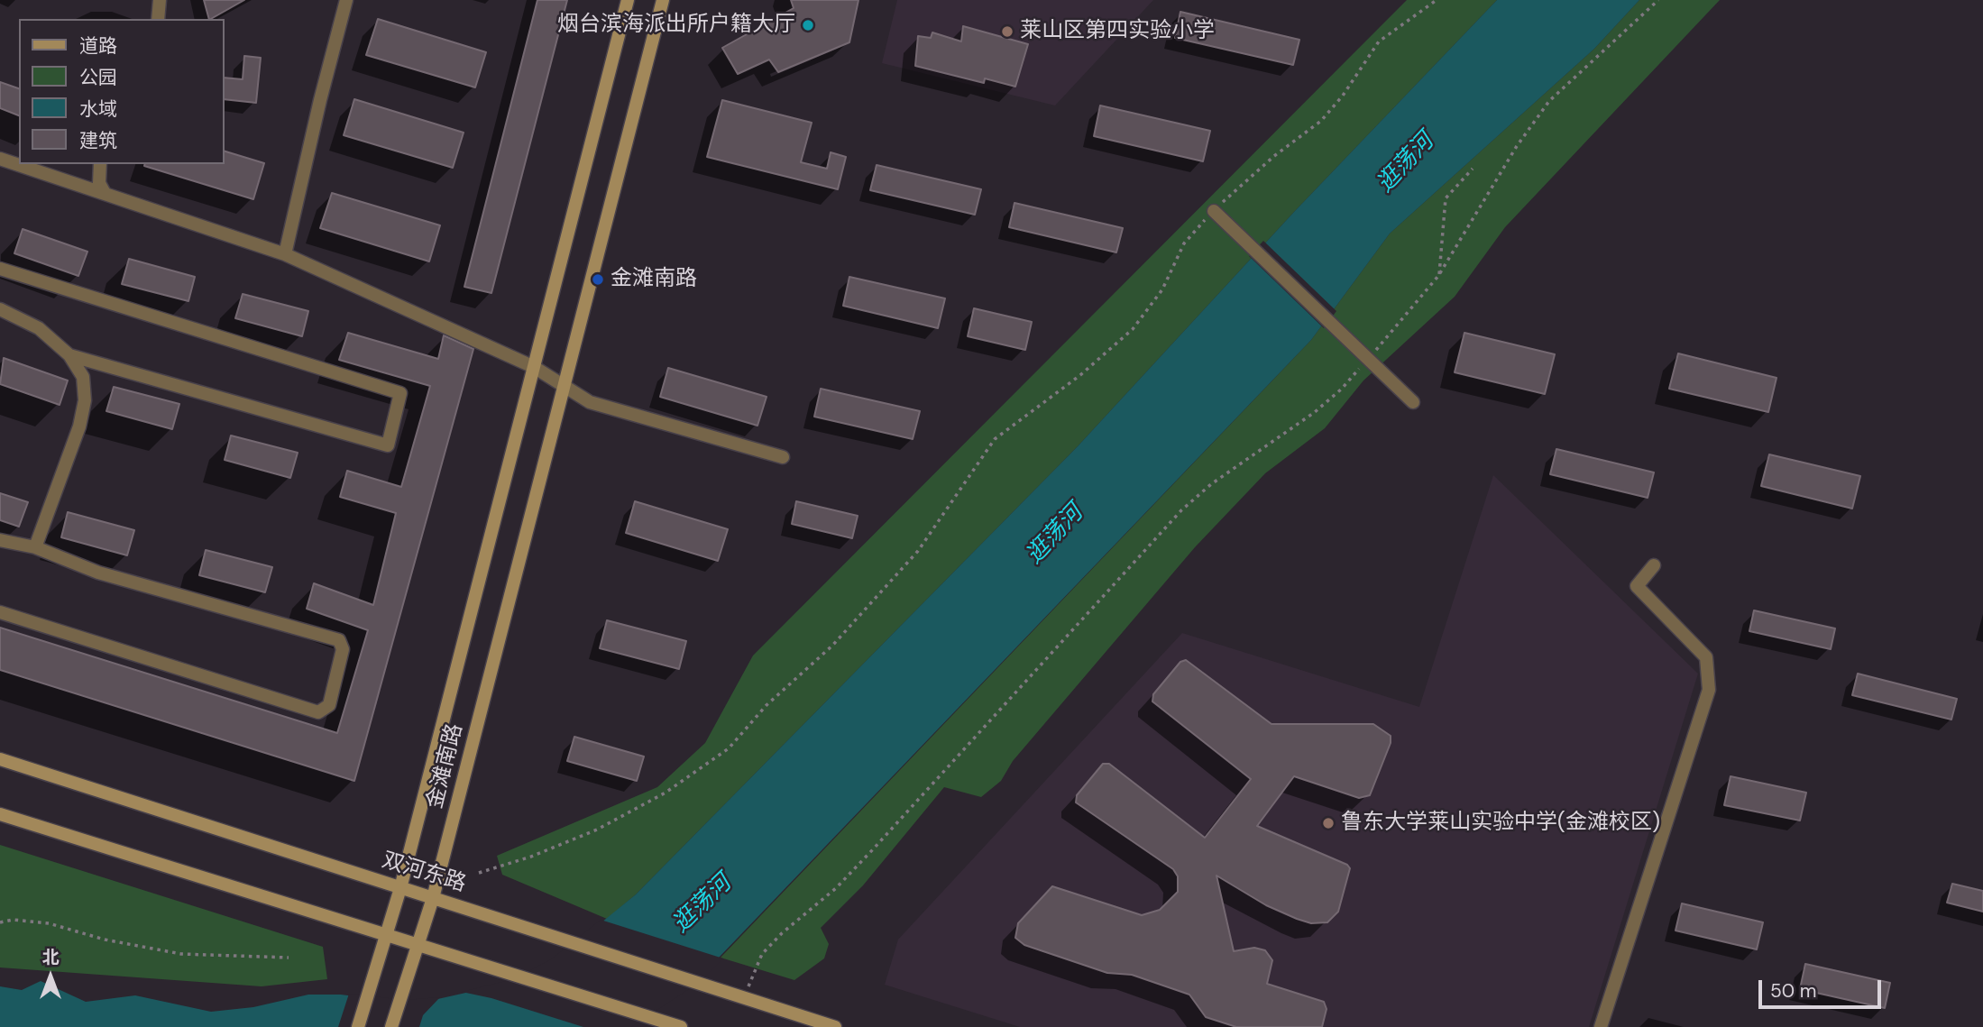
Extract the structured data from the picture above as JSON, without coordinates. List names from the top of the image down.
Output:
{
  "streets": {
    "street": ["金滩南路", "双河东路"]
  },
  "crossings": [
    ["金滩南路", "双河东路"]
  ],
  "water": ["逛荡河"],
  "places": [
    "烟台滨海派出所户籍大厅",
    "莱山区第四实验小学",
    "金滩南路",
    "鲁东大学莱山实验中学(金滩校区)"
  ],
  "legend": [
    "道路",
    "公园",
    "水域",
    "建筑"
  ],
  "scale_bar": "50 m",
  "north": "top"
}
